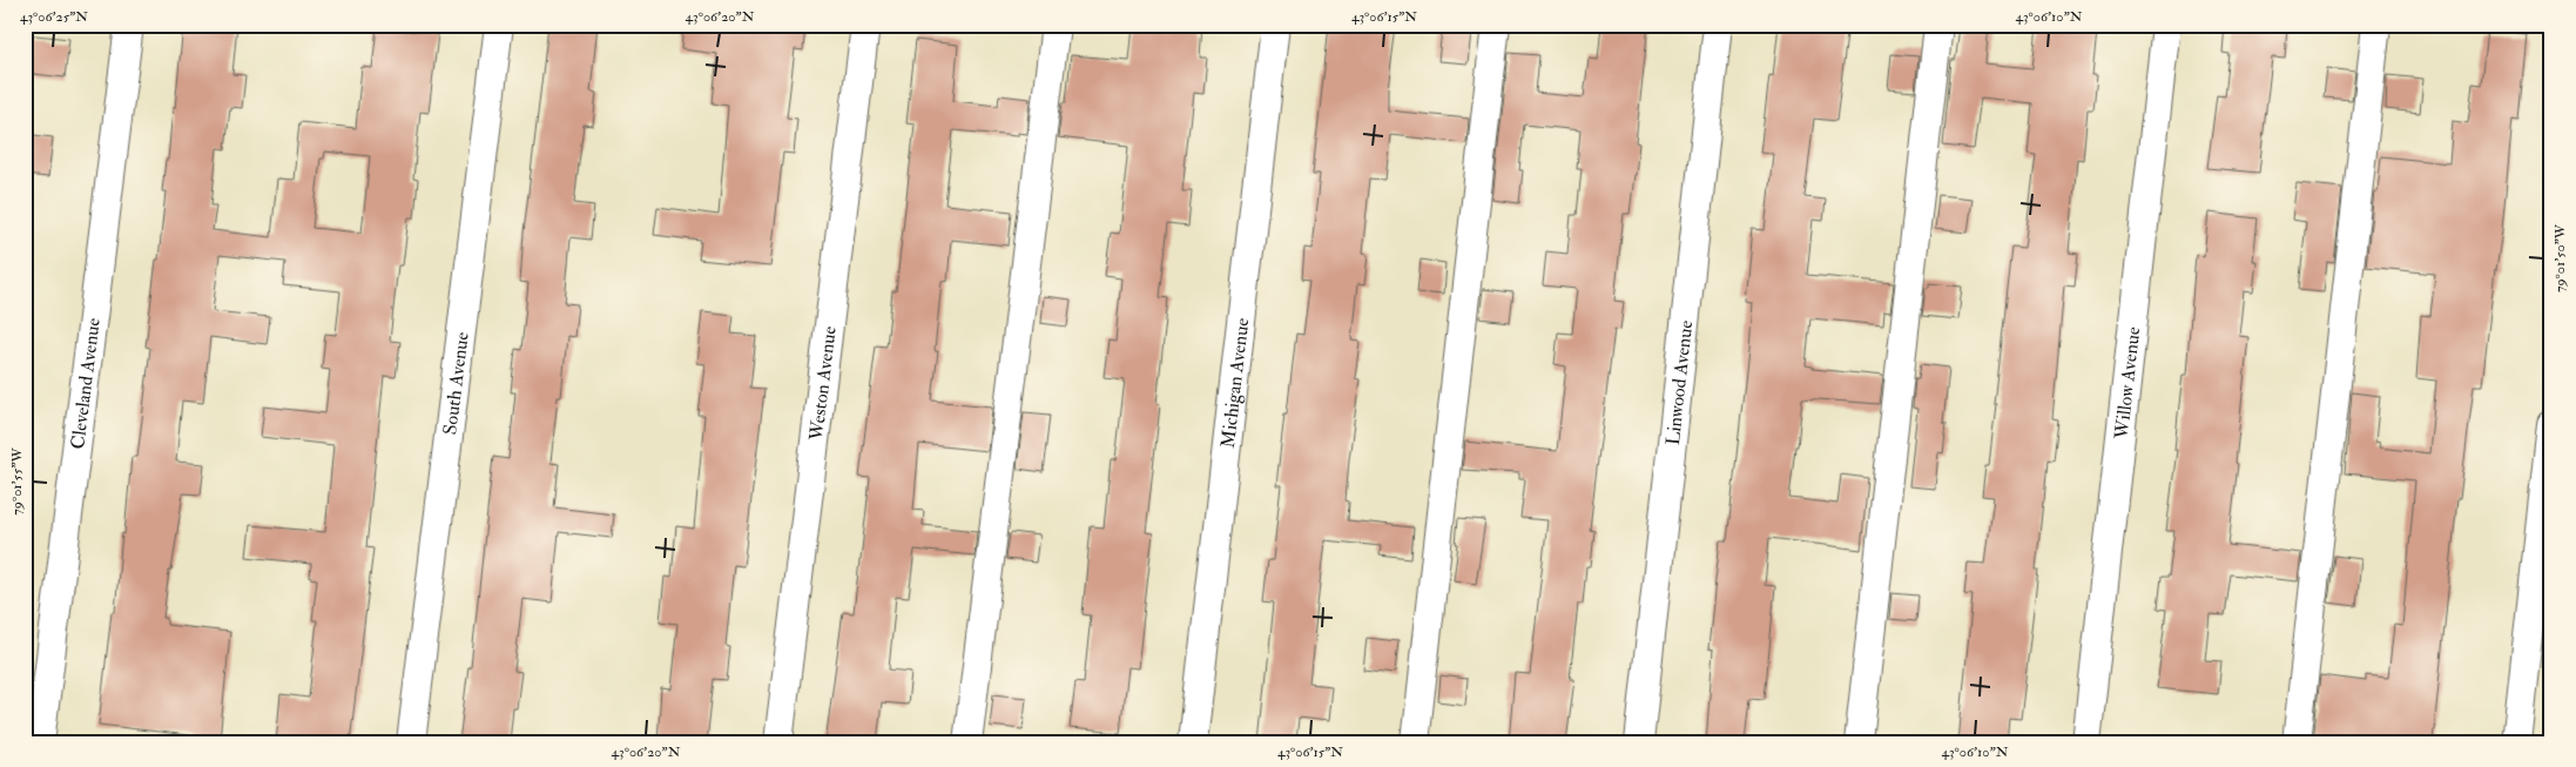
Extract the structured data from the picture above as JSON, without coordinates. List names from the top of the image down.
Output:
{
  "streets": {
    "street": [
      "Cleveland Avenue",
      "Weston Avenue",
      "Michigan Avenue",
      "Linwood Avenue",
      "South Avenue",
      "Willow Avenue"
    ]
  },
  "coordinates": [
    "43°06'25\"N",
    "43°06'20\"N",
    "43°06'15\"N",
    "43°06'10\"N",
    "79°01'50\"W",
    "79°01'55\"W"
  ]
}
